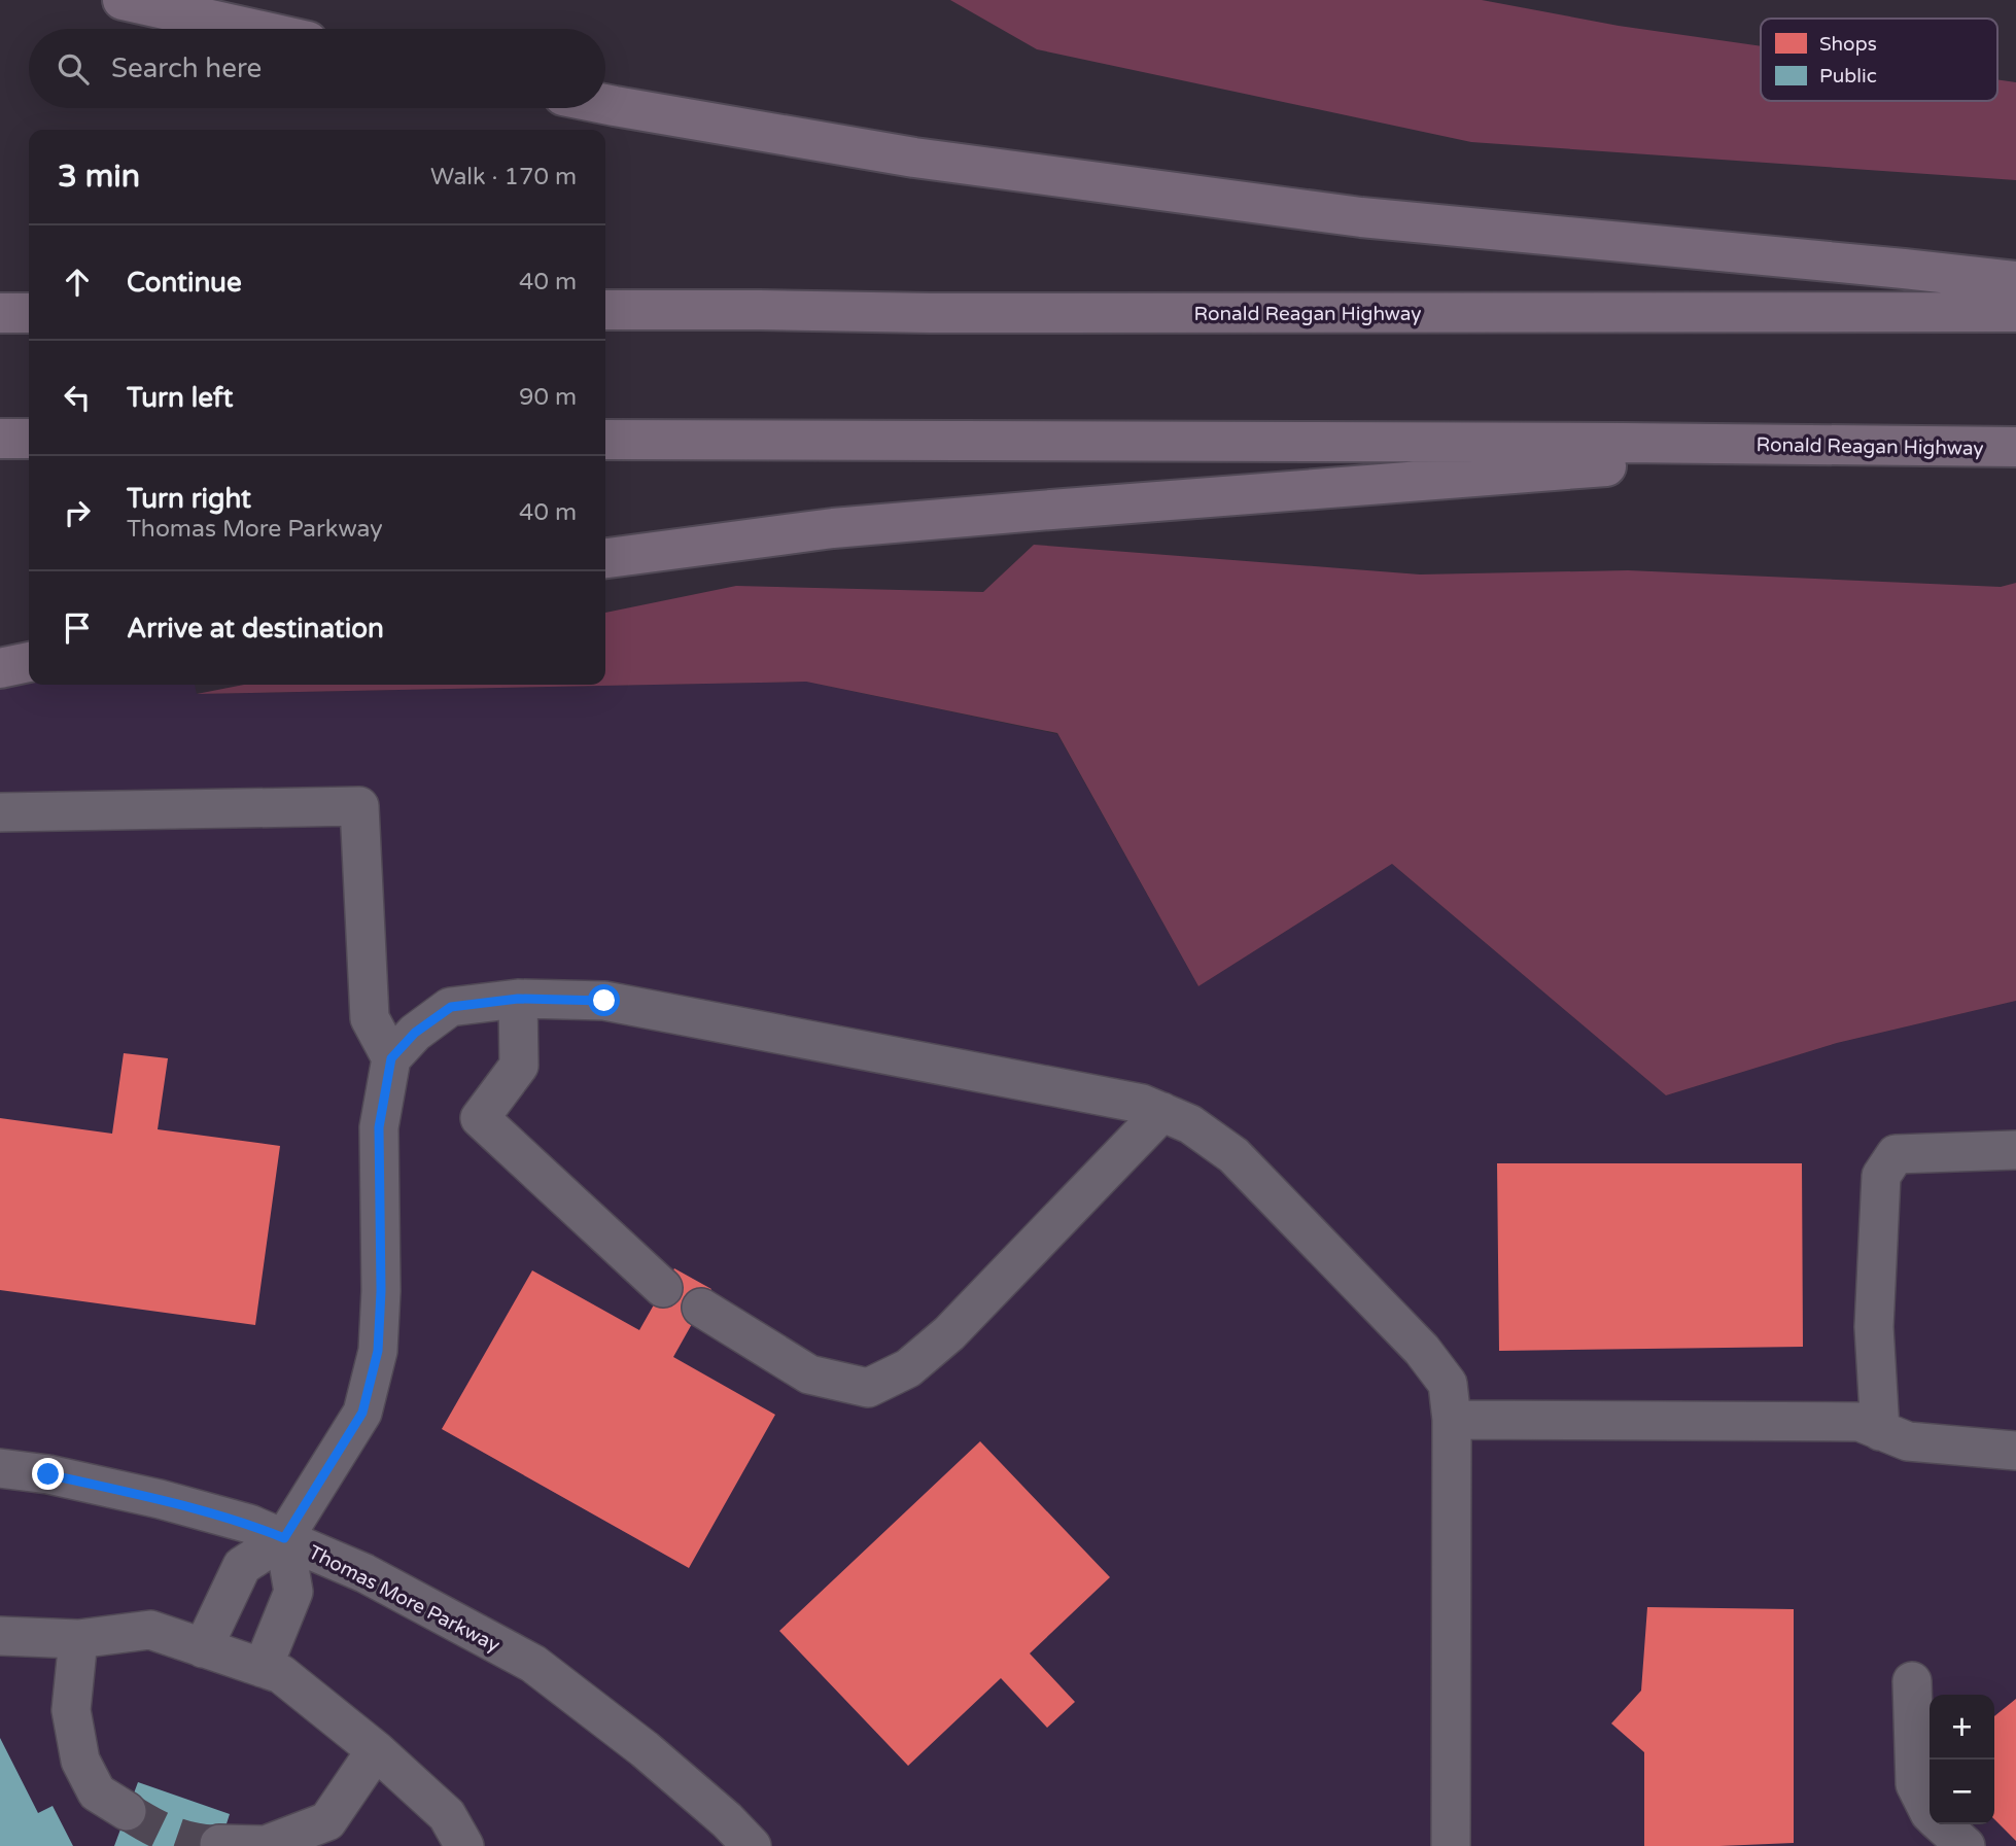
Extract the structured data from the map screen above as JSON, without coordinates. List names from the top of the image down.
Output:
{
  "streets": {
    "highway": ["Ronald Reagan Highway"],
    "street": ["Thomas More Parkway"]
  },
  "legend": ["Shops", "Public"],
  "page": {
    "search": "Search here",
    "heading": ["3 min", "Walk · 170 m"],
    "list": [
      ["Continue", "40 m"],
      ["Turn left", "90 m"],
      ["Turn right", "Thomas More Parkway", "40 m"],
      "Arrive at destination"
    ],
    "map_buttons": ["+", "−"]
  }
}
